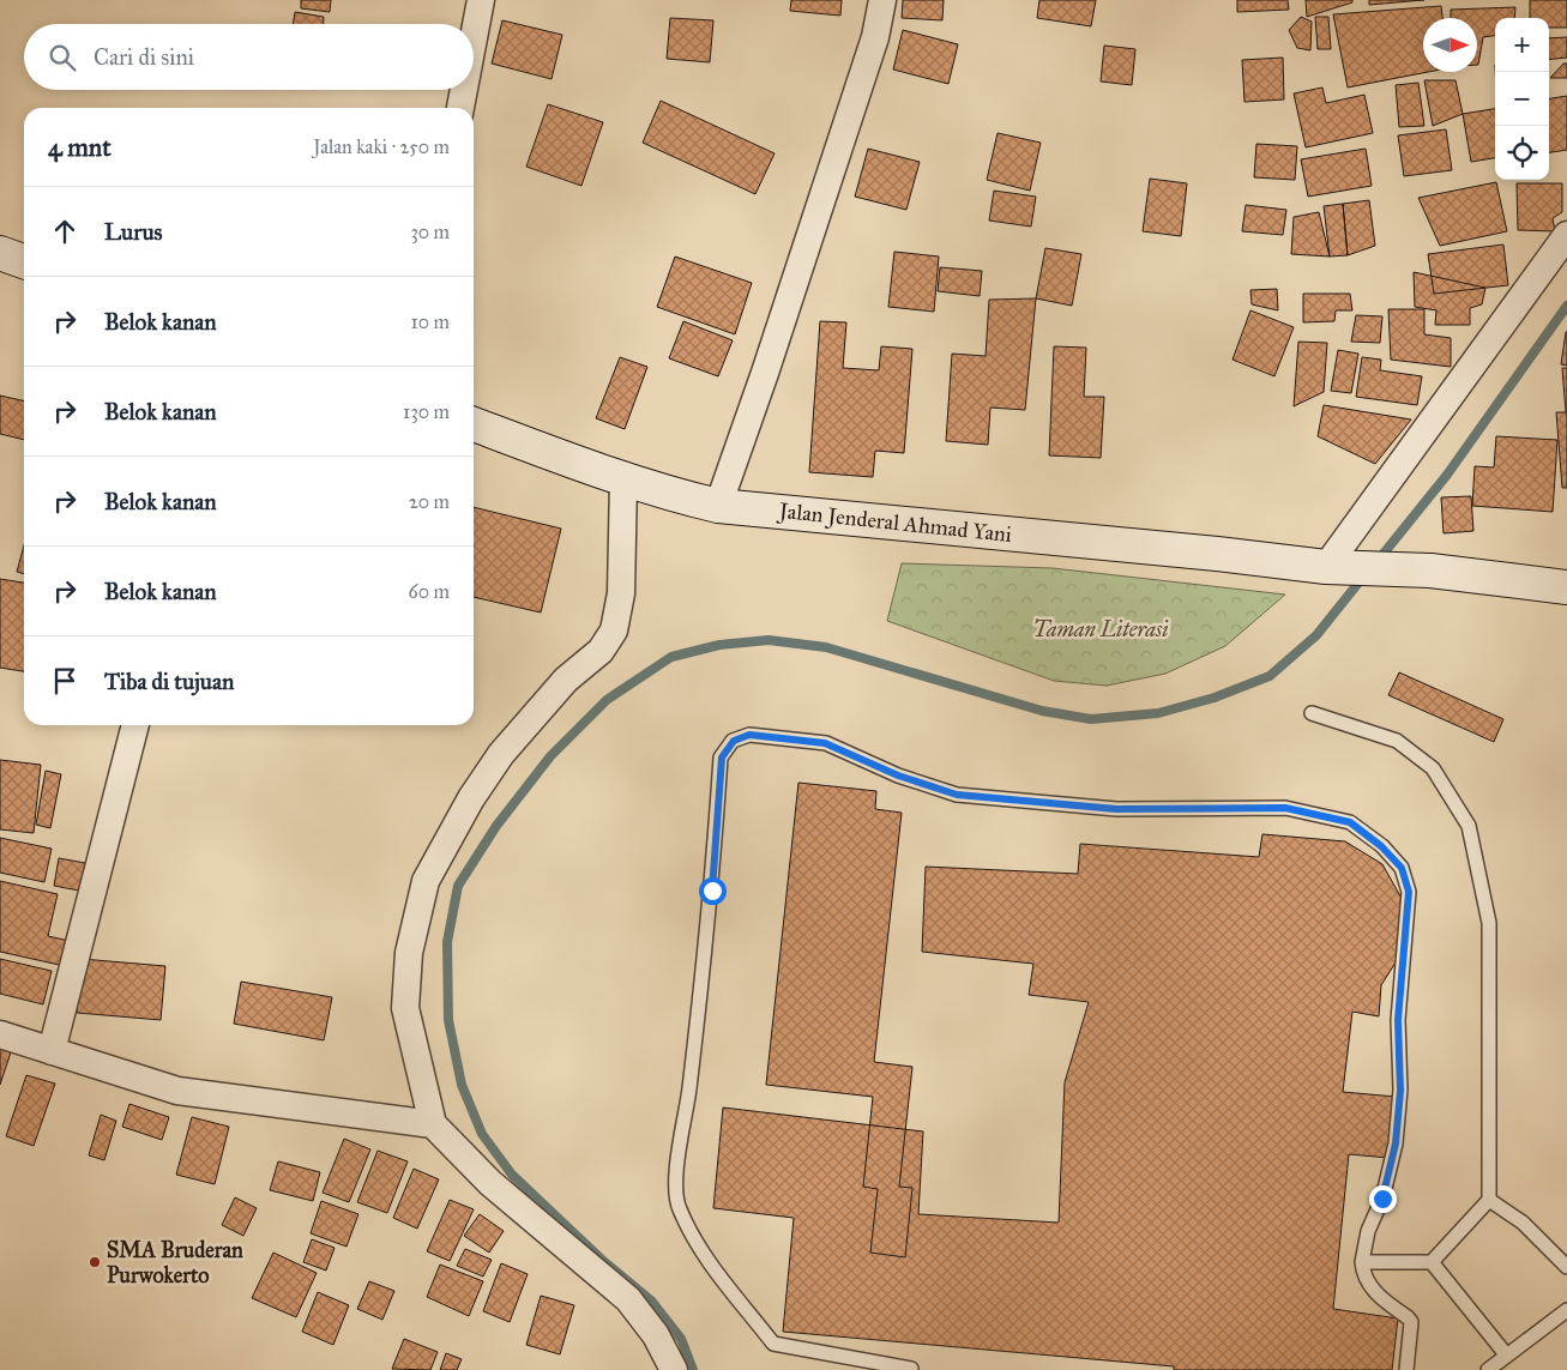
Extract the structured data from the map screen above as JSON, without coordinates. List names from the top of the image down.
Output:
{
  "streets": {
    "main road": ["Jalan Jenderal Ahmad Yani"]
  },
  "parks": ["Taman Literasi"],
  "places": ["SMA Bruderan Purwokerto"],
  "north": "right",
  "page": {
    "map_buttons": ["+", "−"],
    "search": "Cari di sini",
    "heading": ["4 mnt", "Jalan kaki · 250 m"],
    "list": [
      ["Lurus", "30 m"],
      ["Belok kanan", "10 m"],
      ["Belok kanan", "130 m"],
      ["Belok kanan", "20 m"],
      ["Belok kanan", "60 m"],
      "Tiba di tujuan"
    ]
  }
}
